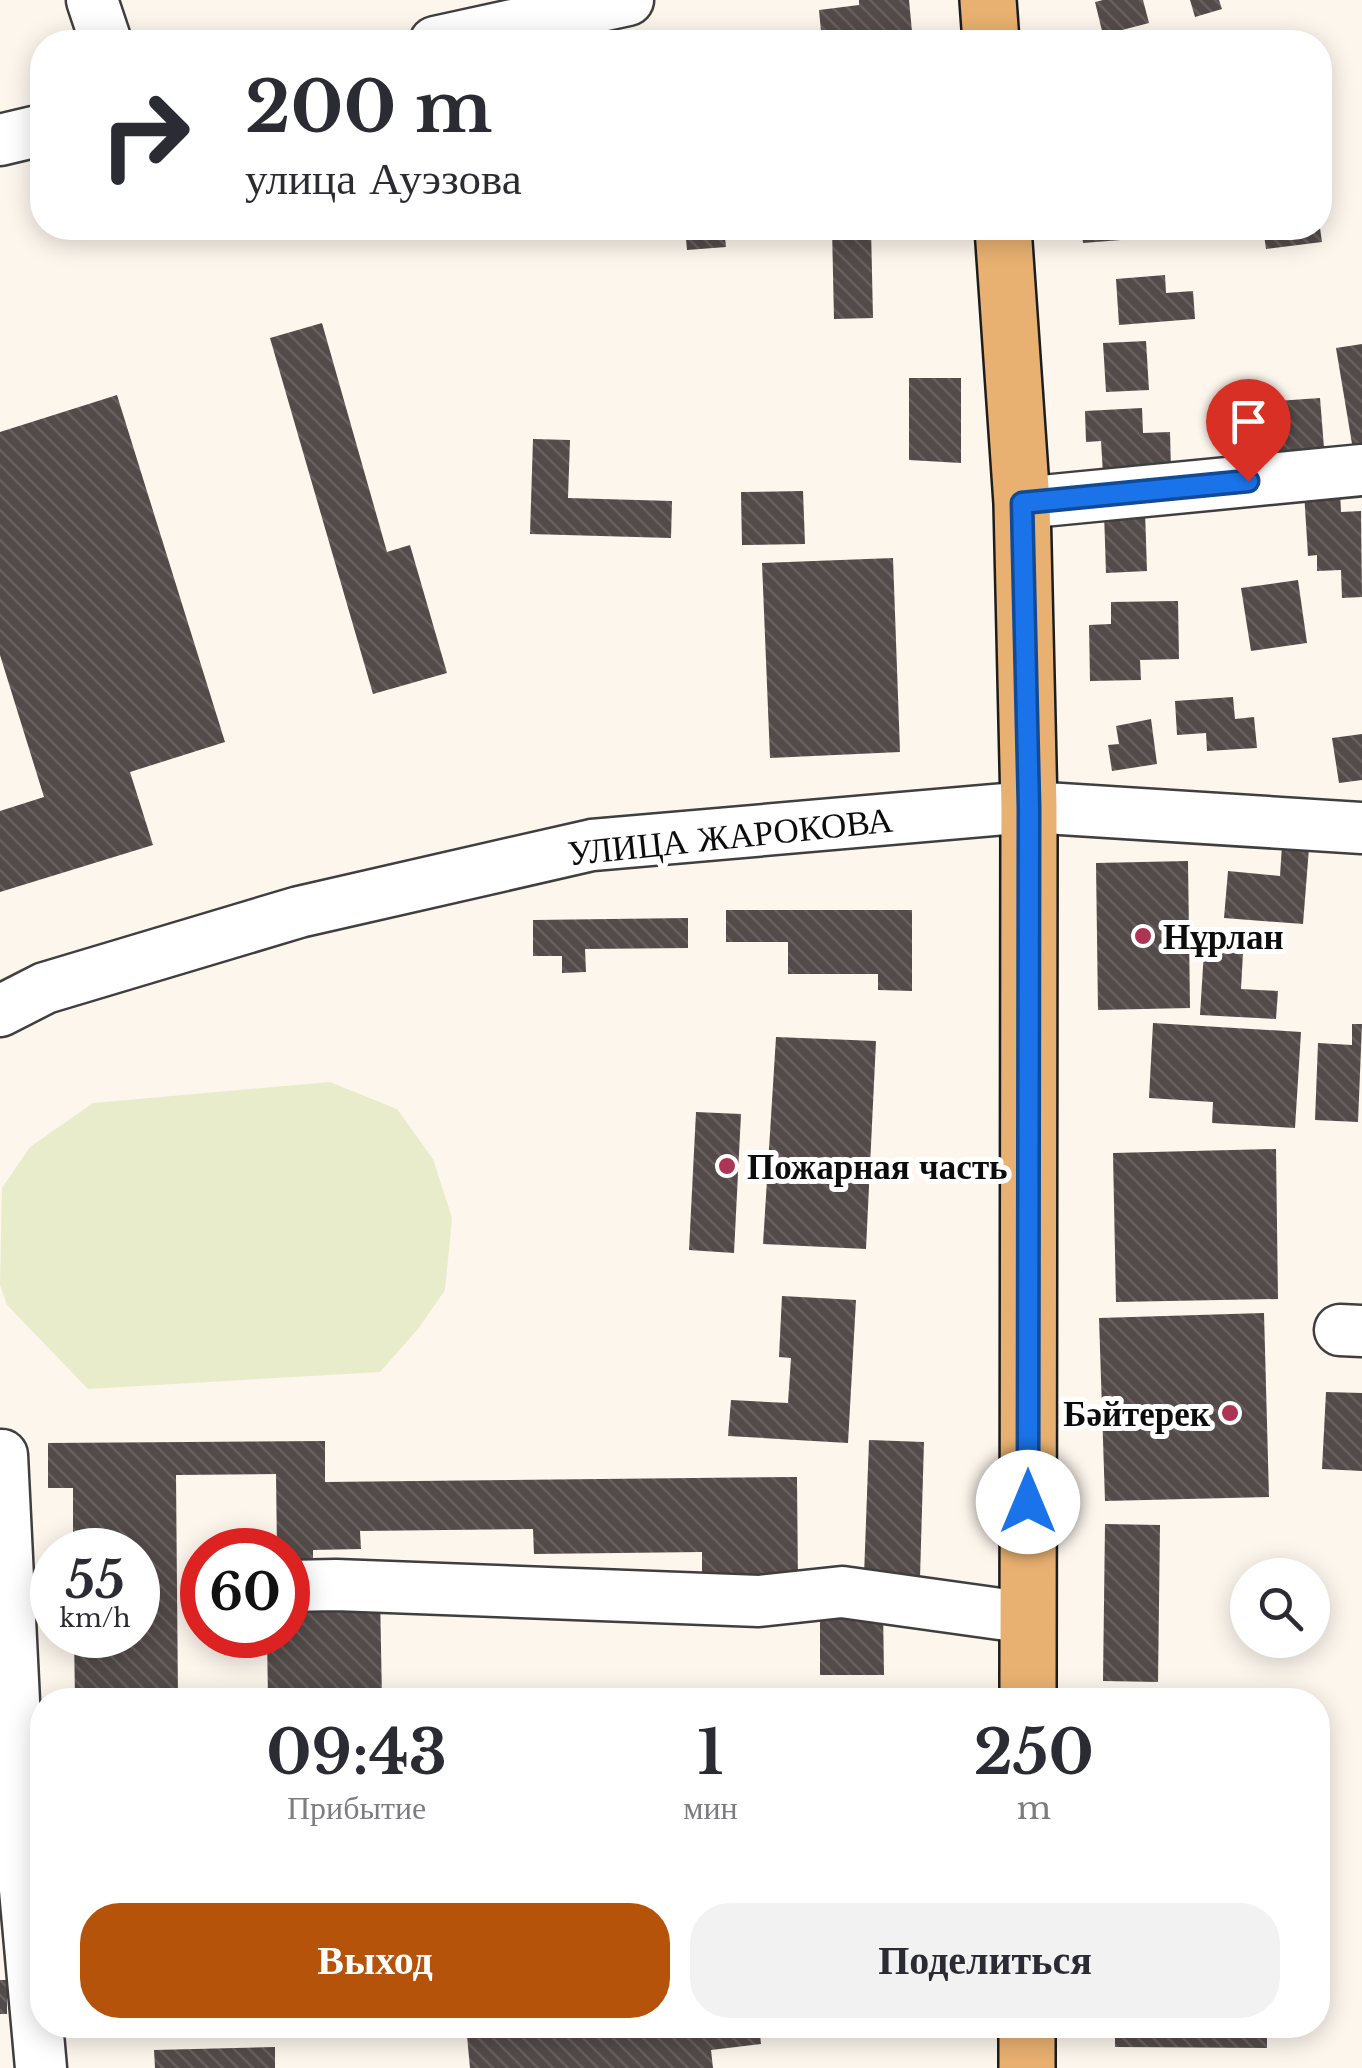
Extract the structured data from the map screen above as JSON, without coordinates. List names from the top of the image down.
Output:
{
  "streets": {
    "street": ["УЛИЦА ЖАРОКОВА"]
  },
  "places": ["Нұрлан", "Пожарная часть", "Бәйтерек"],
  "page": {
    "turn": ["200 m", "улица Ауэзова"],
    "speed": "55 km/h",
    "limit": "60",
    "eta": [
      "09:43",
      "Прибытие",
      "1",
      "мин",
      "250",
      "m"
    ],
    "buttons": ["Выход", "Поделиться"]
  }
}
